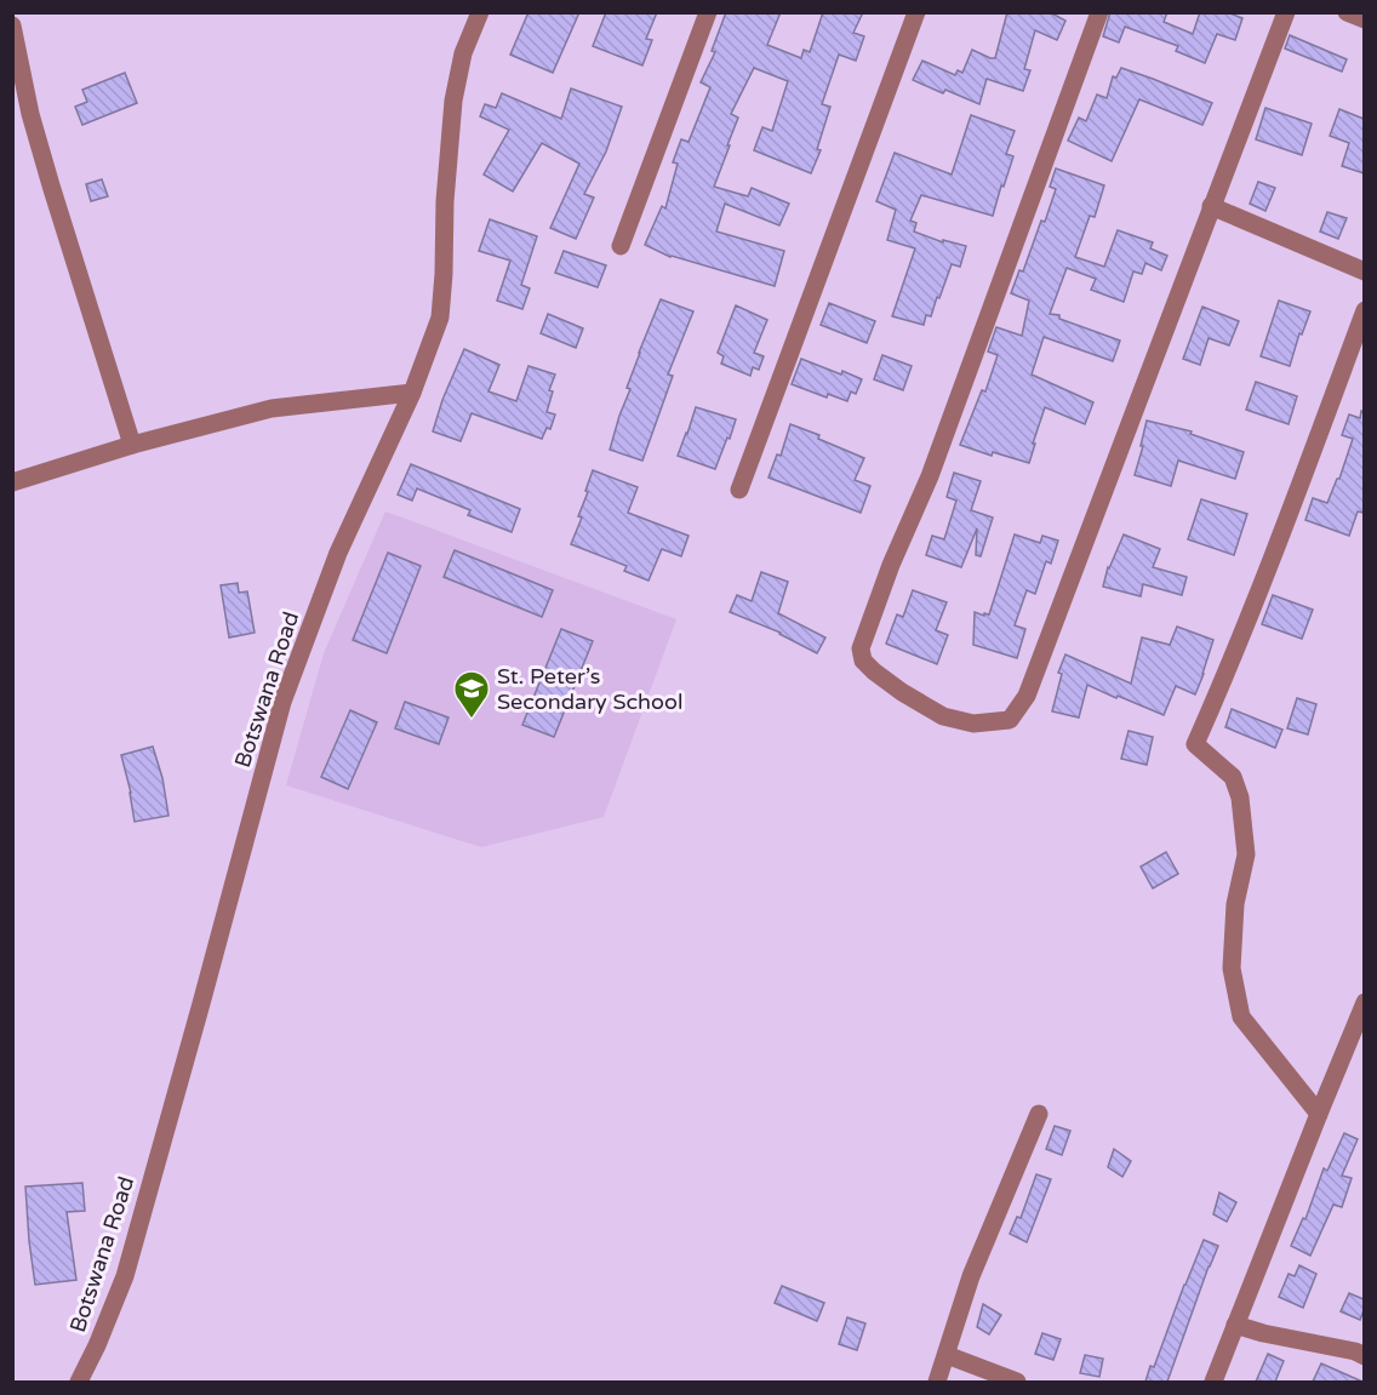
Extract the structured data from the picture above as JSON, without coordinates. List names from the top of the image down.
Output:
{
  "streets": {
    "street": ["Botswana Road"]
  },
  "places": {
    "school or university": ["St. Peter’s Secondary School"]
  }
}
